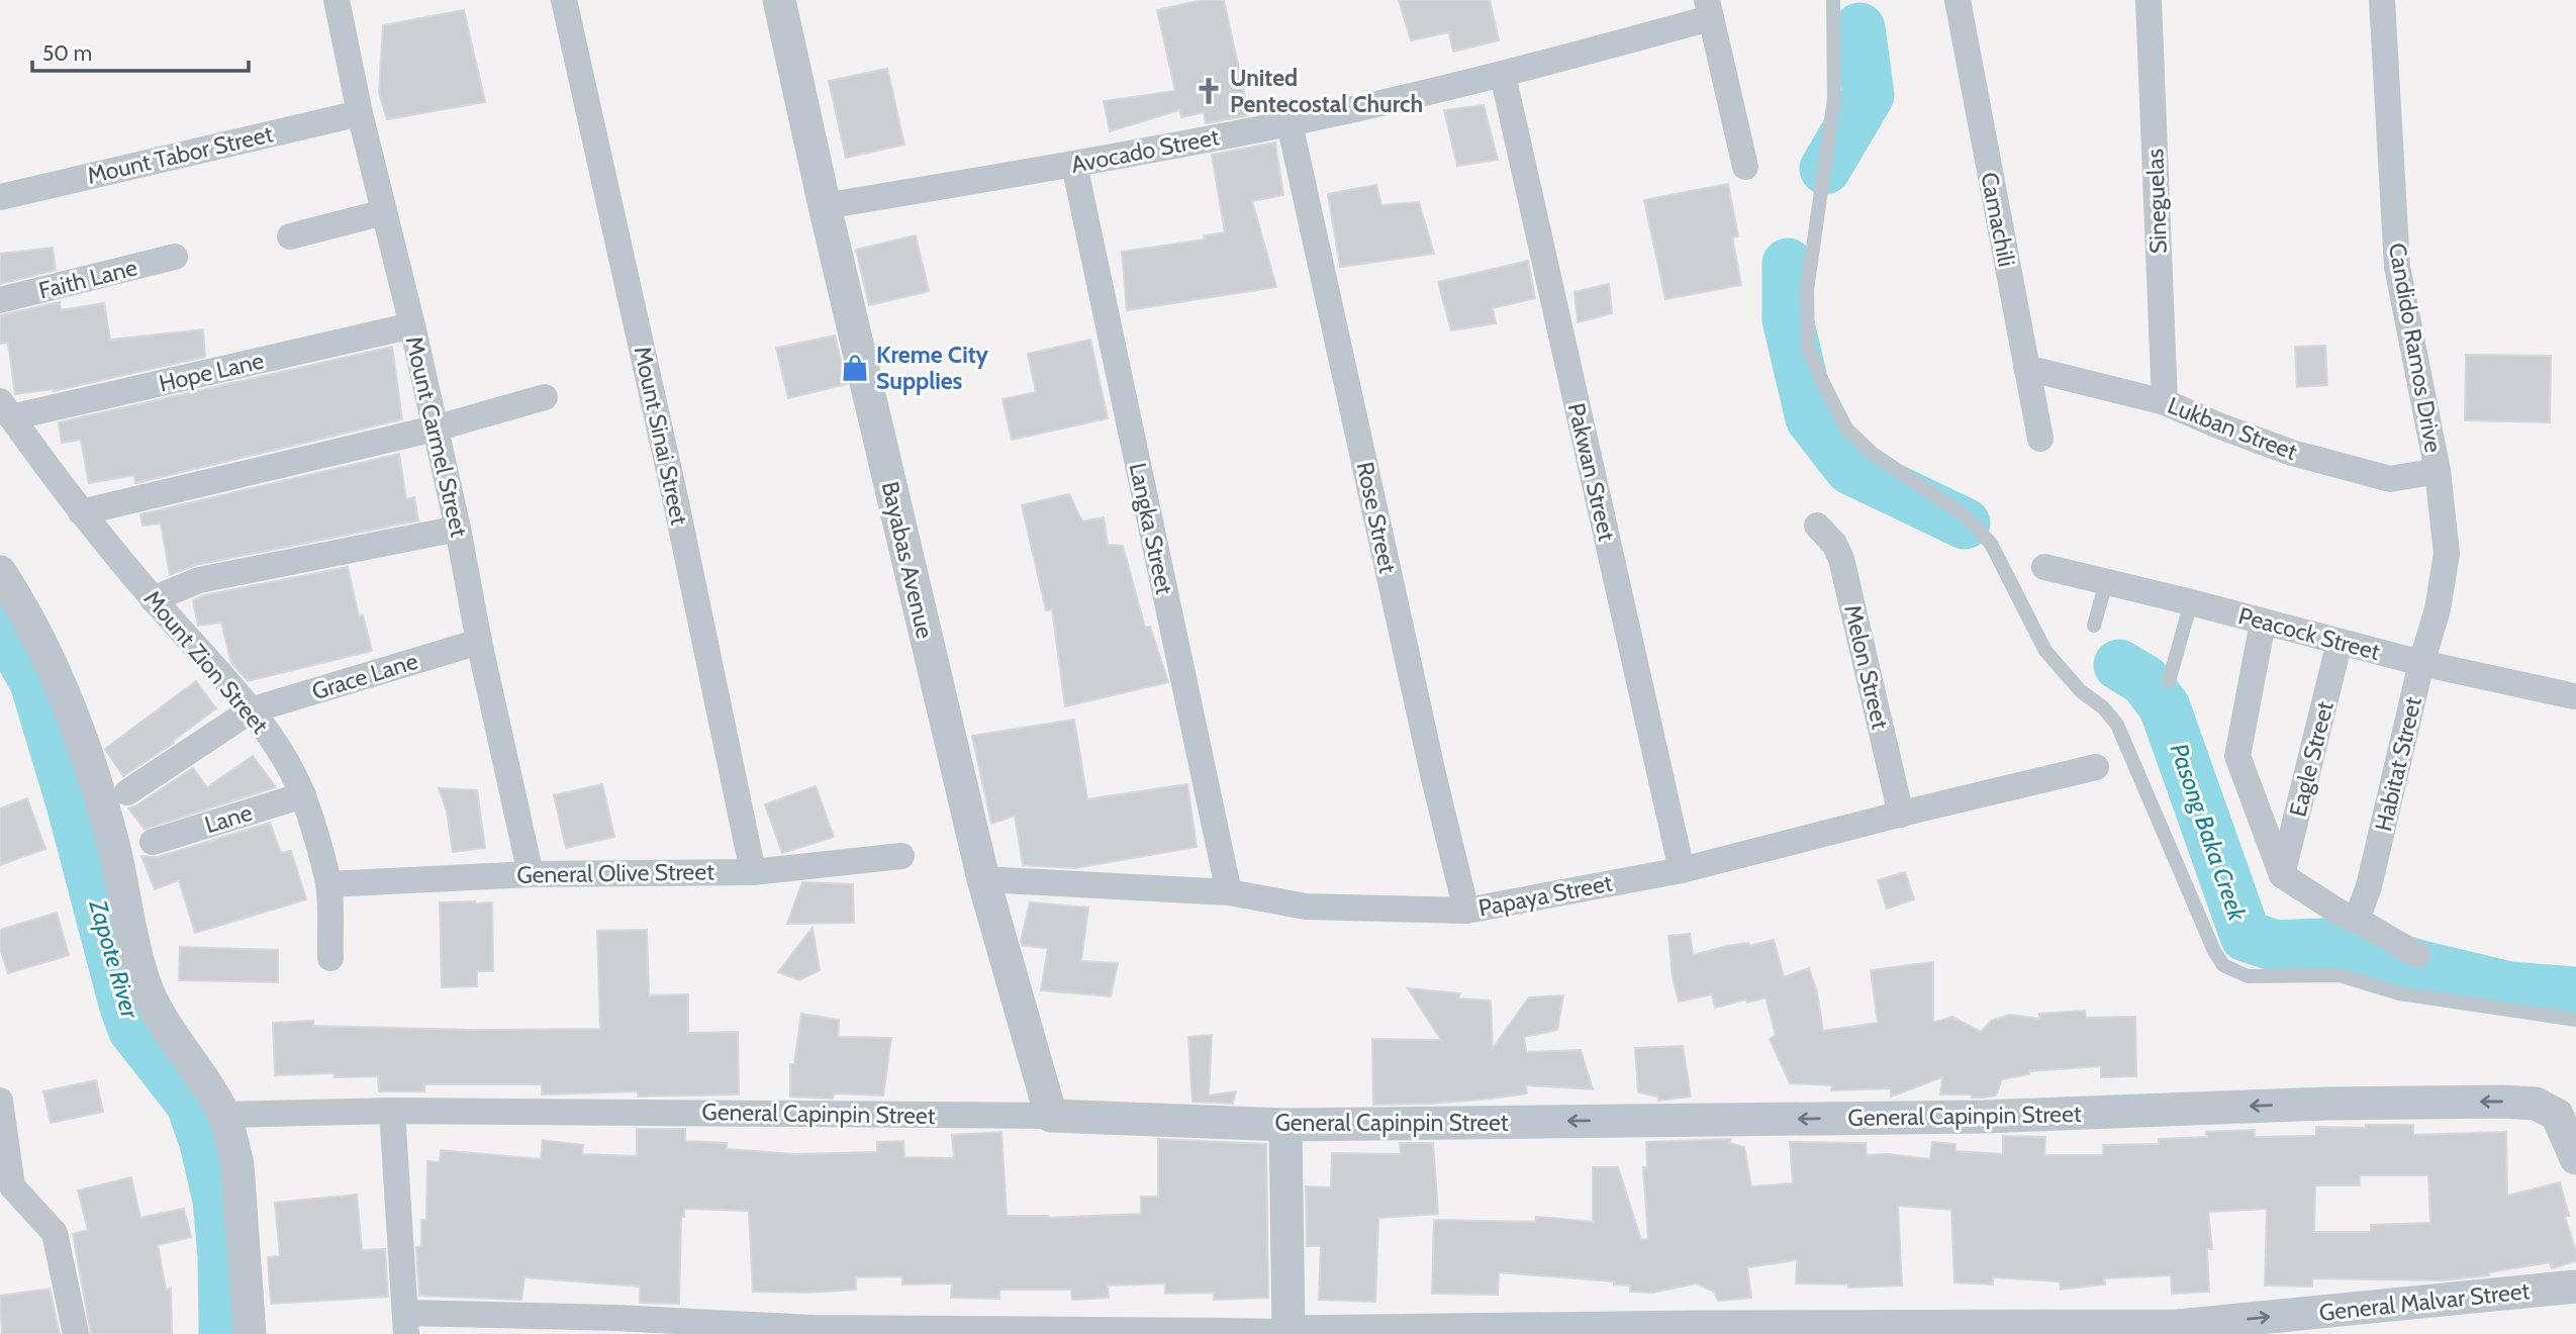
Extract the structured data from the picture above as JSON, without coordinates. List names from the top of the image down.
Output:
{
  "streets": {
    "street": [
      "Avocado Street",
      "Mount Tabor Street",
      "Sineguelas",
      "Camachili",
      "Faith Lane",
      "Candido Ramos Drive",
      "Hope Lane",
      "Lukban Street",
      "Mount Sinai Street",
      "Mount Carmel Street",
      "Pakwan Street",
      "Rose Street",
      "Langka Street",
      "Bayabas Avenue",
      "Peacock Street",
      "Mount Zion Street",
      "Melon Street",
      "Grace Lane",
      "Eagle Street",
      "Habitat Street",
      "Lane",
      "General Olive Street",
      "Papaya Street",
      "General Capinpin Street",
      "General Malvar Street"
    ]
  },
  "crossings": [
    ["Avocado Street", "Pakwan Street"],
    ["Avocado Street", "Rose Street"],
    ["Avocado Street", "Langka Street"],
    ["Avocado Street", "Bayabas Avenue"],
    ["Mount Tabor Street", "Mount Carmel Street"],
    ["Sineguelas", "Lukban Street"],
    ["Camachili", "Lukban Street"],
    ["Candido Ramos Drive", "Lukban Street"],
    ["Candido Ramos Drive", "Habitat Street"],
    ["Hope Lane", "Mount Carmel Street"],
    ["Hope Lane", "Mount Zion Street"],
    ["Mount Sinai Street", "General Olive Street"],
    ["Mount Carmel Street", "Grace Lane"],
    ["Mount Carmel Street", "General Olive Street"],
    ["Pakwan Street", "Papaya Street"],
    ["Rose Street", "Papaya Street"],
    ["Langka Street", "Papaya Street"],
    ["Bayabas Avenue", "Papaya Street"],
    ["Bayabas Avenue", "General Capinpin Street"],
    ["Peacock Street", "Eagle Street"],
    ["Peacock Street", "Habitat Street"],
    ["Mount Zion Street", "Grace Lane"],
    ["Mount Zion Street", "Lane"],
    ["Mount Zion Street", "General Olive Street"],
    ["Melon Street", "Papaya Street"]
  ],
  "one_way": ["General Capinpin Street", "General Malvar Street"],
  "water": ["Pasong Baka Creek", "Zapote River"],
  "places": {
    "church": ["United Pentecostal Church"],
    "shop": ["Kreme City Supplies"]
  },
  "scale_bar": "50 m"
}
